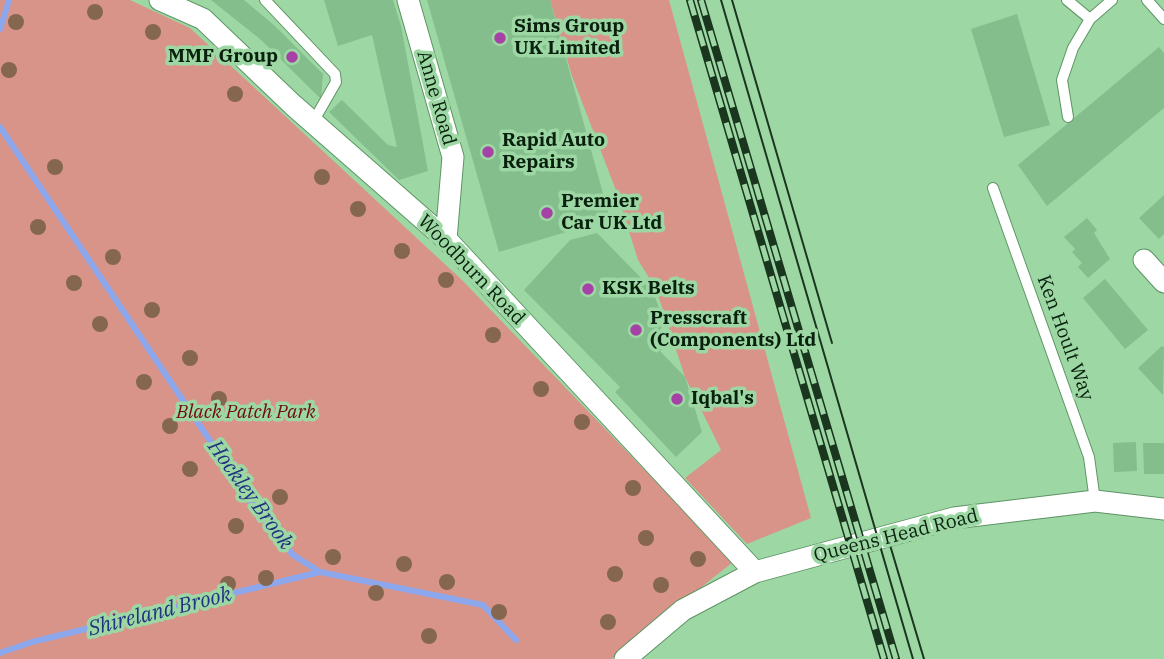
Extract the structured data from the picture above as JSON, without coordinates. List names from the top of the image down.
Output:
{
  "streets": {
    "street": ["Anne Road", "Woodburn Road", "Queens Head Road"],
    "lane": ["Ken Hoult Way"]
  },
  "crossings": [
    ["Anne Road", "Woodburn Road"],
    ["Woodburn Road", "Queens Head Road"],
    ["Ken Hoult Way", "Queens Head Road"]
  ],
  "water": ["Hockley Brook", "Shireland Brook"],
  "parks": ["Black Patch Park"],
  "places": [
    "Sims Group UK Limited",
    "MMF Group",
    "Rapid Auto Repairs",
    "Premier Car UK Ltd",
    "KSK Belts",
    "Presscraft (Components) Ltd",
    "Iqbal's"
  ]
}
